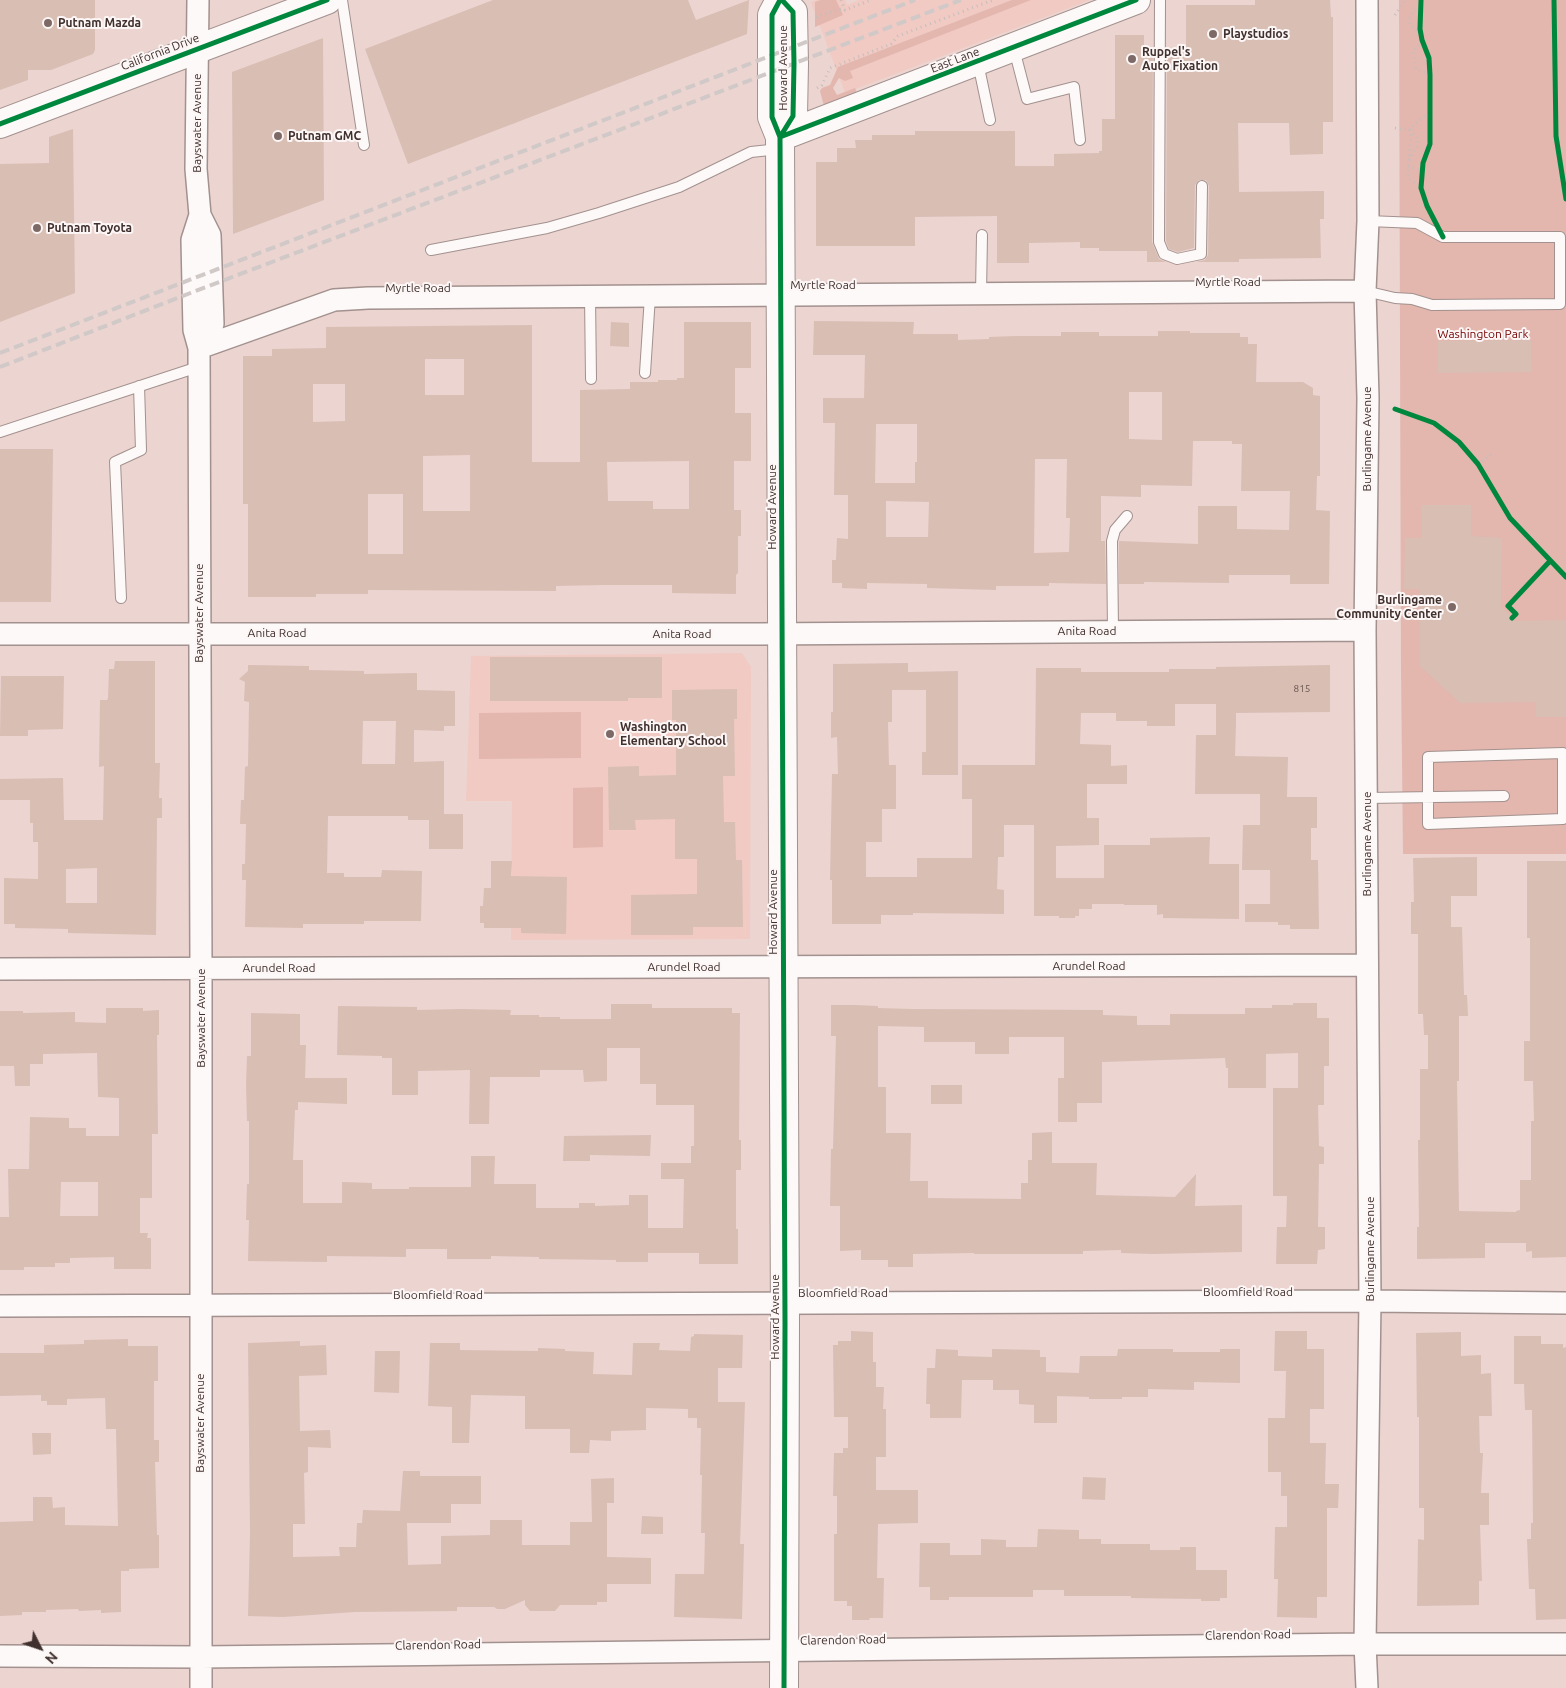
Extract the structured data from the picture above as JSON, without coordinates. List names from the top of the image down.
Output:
{
  "streets": {
    "street": [
      "California Drive",
      "East Lane",
      "Howard Avenue",
      "Bayswater Avenue",
      "Myrtle Road",
      "Burlingame Avenue",
      "Anita Road",
      "Arundel Road",
      "Bloomfield Road",
      "Clarendon Road"
    ]
  },
  "crossings": [
    ["California Drive", "Bayswater Avenue"],
    ["East Lane", "Howard Avenue"],
    ["Howard Avenue", "Myrtle Road"],
    ["Howard Avenue", "Anita Road"],
    ["Howard Avenue", "Arundel Road"],
    ["Howard Avenue", "Bloomfield Road"],
    ["Howard Avenue", "Clarendon Road"],
    ["Bayswater Avenue", "Myrtle Road"],
    ["Bayswater Avenue", "Anita Road"],
    ["Bayswater Avenue", "Arundel Road"],
    ["Bayswater Avenue", "Bloomfield Road"],
    ["Bayswater Avenue", "Clarendon Road"],
    ["Myrtle Road", "Burlingame Avenue"],
    ["Burlingame Avenue", "Anita Road"],
    ["Burlingame Avenue", "Arundel Road"],
    ["Burlingame Avenue", "Bloomfield Road"],
    ["Burlingame Avenue", "Clarendon Road"]
  ],
  "parks": ["Washington Park"],
  "places": [
    "Putnam Mazda",
    "Playstudios",
    "Ruppel's Auto Fixation",
    "Putnam GMC",
    "Putnam Toyota",
    "Burlingame Community Center",
    "Washington Elementary School"
  ],
  "house_numbers": ["815"],
  "north": "bottom right"
}
